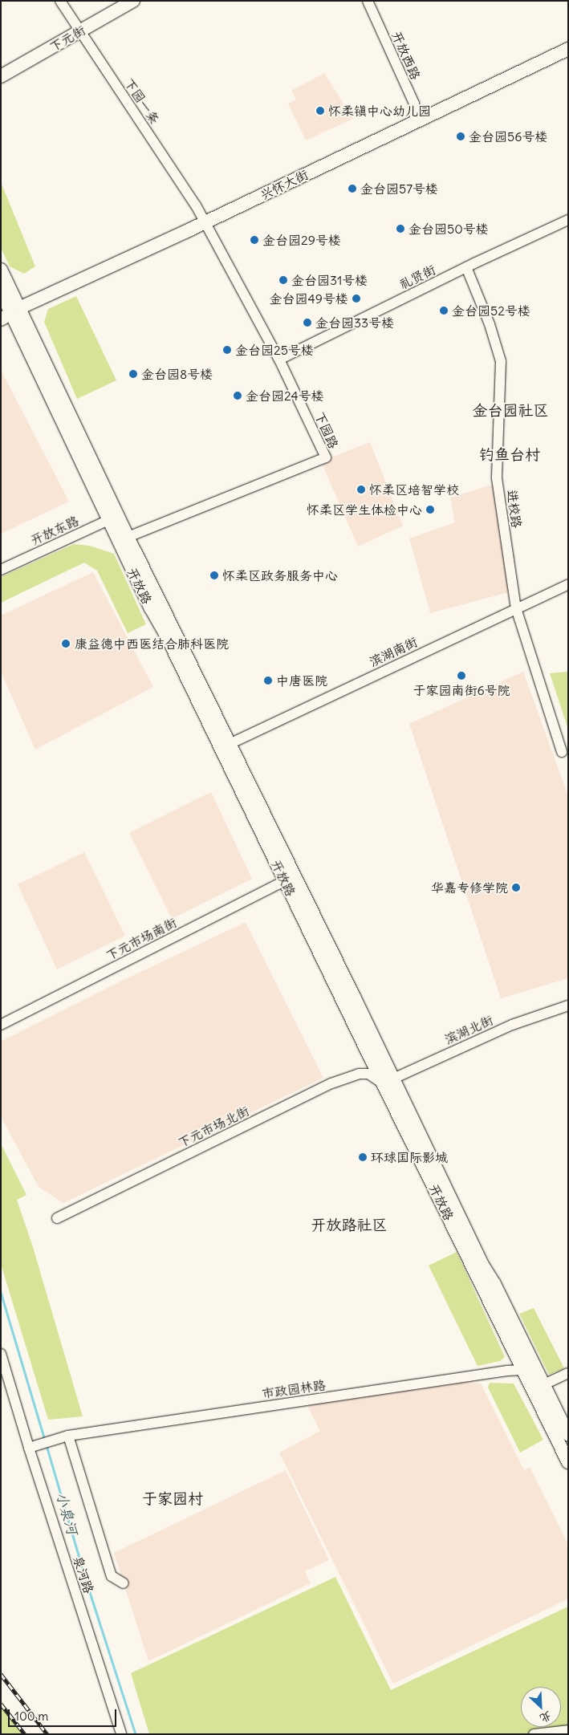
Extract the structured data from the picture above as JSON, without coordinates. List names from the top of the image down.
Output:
{
  "streets": {
    "main road": ["下元街", "兴怀大街", "开放路"],
    "street": [
      "开放西路",
      "下园一条",
      "礼贤街",
      "下园路",
      "进校路",
      "开放东路",
      "滨湖南街",
      "下元市场南街",
      "滨湖北街",
      "下元市场北街",
      "市政园林路",
      "泉河路"
    ]
  },
  "crossings": [
    ["下元街", "下园一条"],
    ["开放西路", "兴怀大街"],
    ["下园一条", "兴怀大街"],
    ["下园一条", "下园路"],
    ["兴怀大街", "下园路"],
    ["兴怀大街", "开放路"],
    ["礼贤街", "下园路"],
    ["礼贤街", "进校路"],
    ["下园路", "开放路"],
    ["进校路", "滨湖南街"],
    ["开放东路", "开放路"],
    ["开放路", "滨湖南街"],
    ["开放路", "下元市场南街"],
    ["开放路", "滨湖北街"],
    ["开放路", "下元市场北街"],
    ["开放路", "市政园林路"],
    ["滨湖北街", "下元市场北街"],
    ["市政园林路", "泉河路"]
  ],
  "districts": [
    "金台园社区",
    "钓鱼台村",
    "开放路社区",
    "于家园村"
  ],
  "water": ["小泉河"],
  "places": [
    "怀柔镇中心幼儿园",
    "金台园56号楼",
    "金台园57号楼",
    "金台园50号楼",
    "金台园29号楼",
    "金台园31号楼",
    "金台园49号楼",
    "金台园52号楼",
    "金台园33号楼",
    "金台园25号楼",
    "金台园8号楼",
    "金台园24号楼",
    "怀柔区培智学校",
    "怀柔区学生体检中心",
    "怀柔区政务服务中心",
    "康益德中西医结合肺科医院",
    "于家园南街6号院",
    "中唐医院",
    "华嘉专修学院",
    "环球国际影城"
  ],
  "scale_bar": "100 m",
  "north": "bottom right"
}
